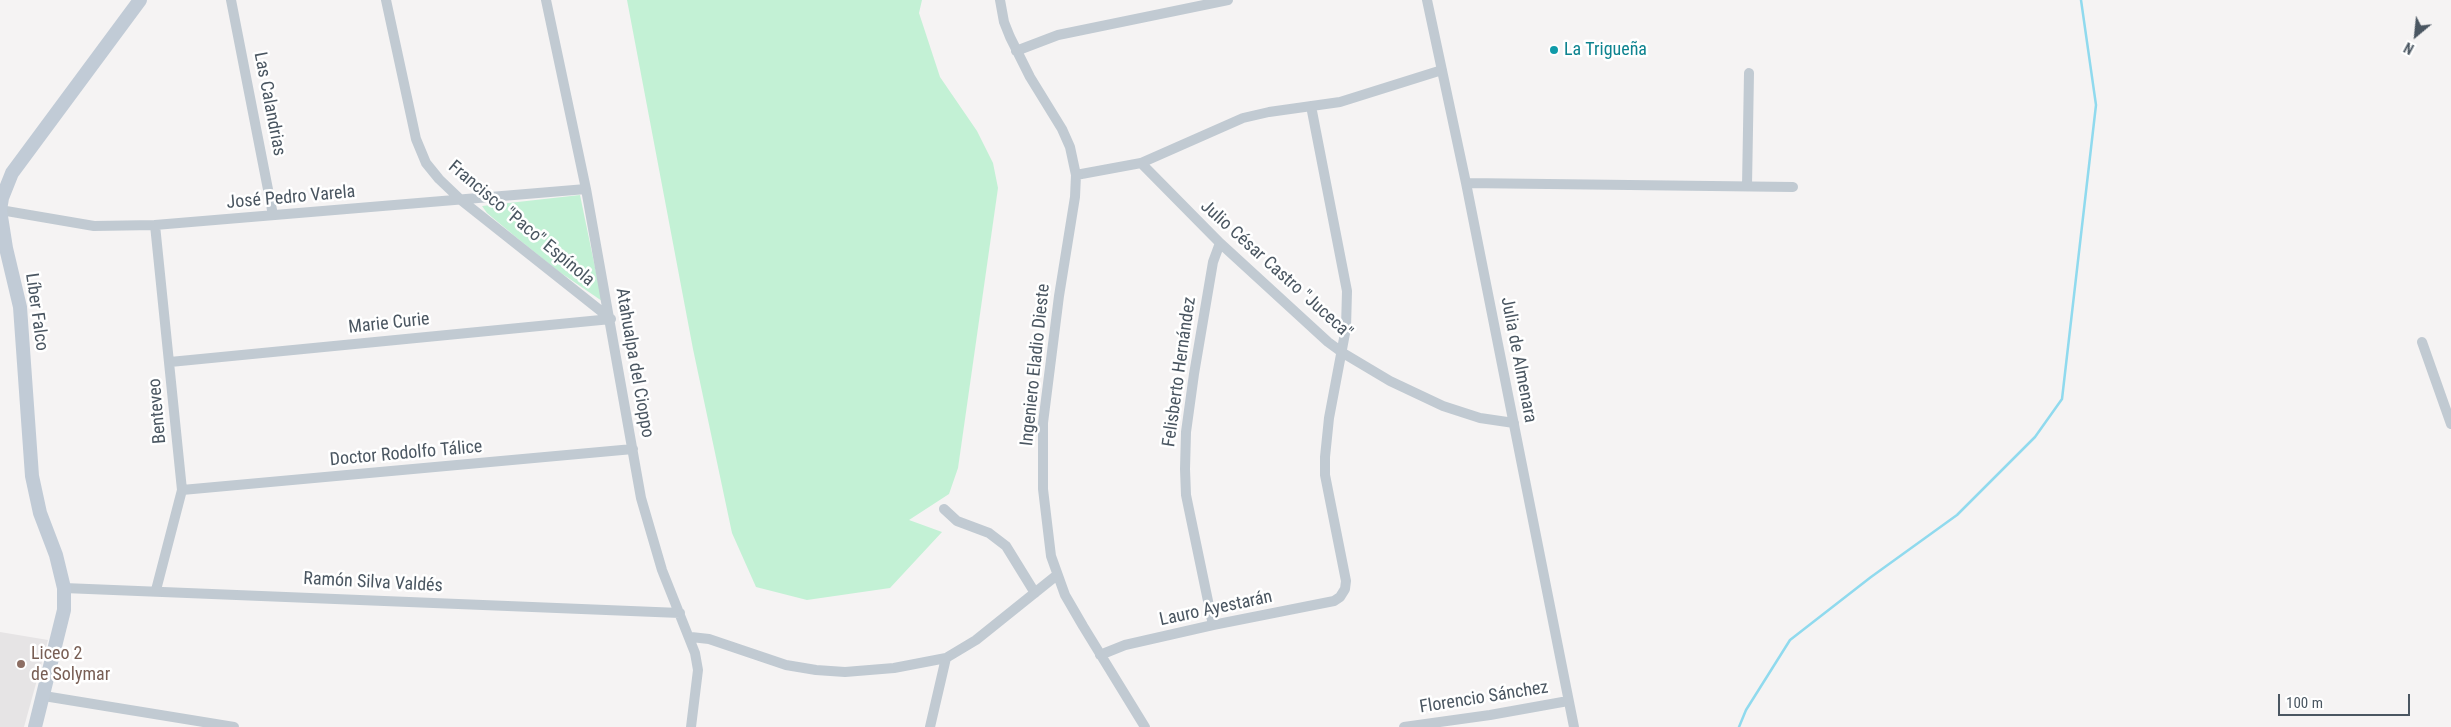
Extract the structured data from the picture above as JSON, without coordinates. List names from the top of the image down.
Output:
{
  "streets": {
    "street": [
      "Las Calandrias",
      "José Pedro Varela",
      "Francisco \"Paco\" Espínola",
      "Julio César Castro \"Juceca\"",
      "Líber Falco",
      "Marie Curie",
      "Julia de Almenara",
      "Atahualpa del Cioppo",
      "Ingeniero Eladio Dieste",
      "Felisberto Hernández",
      "Benteveo",
      "Doctor Rodolfo Tálice",
      "Ramón Silva Valdés",
      "Lauro Ayestarán",
      "Florencio Sánchez"
    ]
  },
  "crossings": [
    ["Las Calandrias", "José Pedro Varela"],
    ["José Pedro Varela", "Francisco \"Paco\" Espínola"],
    ["José Pedro Varela", "Líber Falco"],
    ["José Pedro Varela", "Atahualpa del Cioppo"],
    ["José Pedro Varela", "Benteveo"],
    ["Francisco \"Paco\" Espínola", "Marie Curie"],
    ["Francisco \"Paco\" Espínola", "Atahualpa del Cioppo"],
    ["Julio César Castro \"Juceca\"", "Julia de Almenara"],
    ["Julio César Castro \"Juceca\"", "Felisberto Hernández"],
    ["Julio César Castro \"Juceca\"", "Lauro Ayestarán"],
    ["Líber Falco", "Ramón Silva Valdés"],
    ["Marie Curie", "Atahualpa del Cioppo"],
    ["Marie Curie", "Benteveo"],
    ["Julia de Almenara", "Florencio Sánchez"],
    ["Atahualpa del Cioppo", "Doctor Rodolfo Tálice"],
    ["Atahualpa del Cioppo", "Ramón Silva Valdés"],
    ["Ingeniero Eladio Dieste", "Lauro Ayestarán"],
    ["Felisberto Hernández", "Lauro Ayestarán"],
    ["Benteveo", "Doctor Rodolfo Tálice"],
    ["Benteveo", "Ramón Silva Valdés"]
  ],
  "places": ["La Trigueña", "Liceo 2 de Solymar"],
  "scale_bar": "100 m",
  "north": "bottom left"
}
